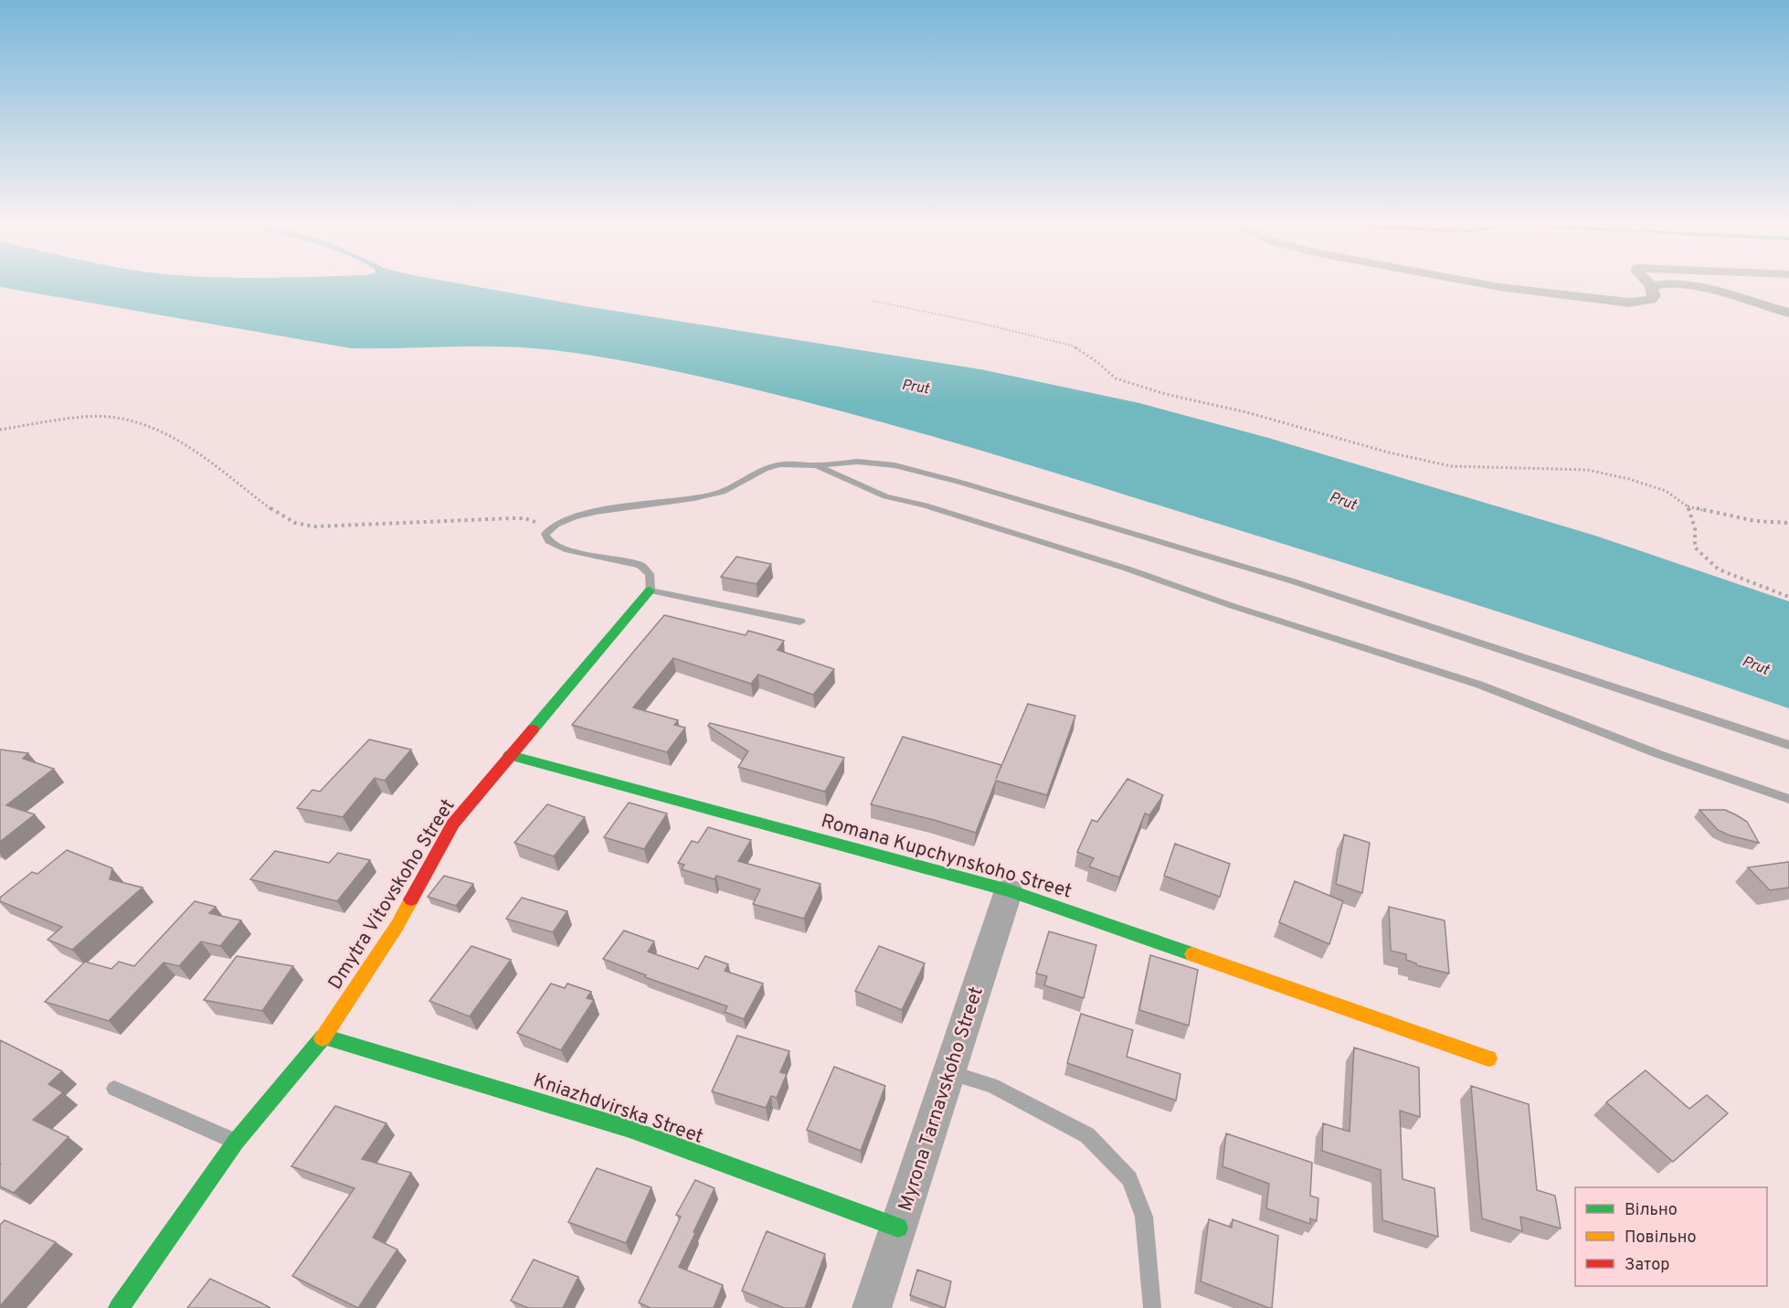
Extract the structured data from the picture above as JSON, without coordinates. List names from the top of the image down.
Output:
{
  "streets": {
    "street": [
      "Romana Kupchynskoho Street",
      "Dmytra Vitovskoho Street",
      "Myrona Tarnavskoho Street",
      "Kniazhdvirska Street"
    ]
  },
  "crossings": [
    ["Romana Kupchynskoho Street", "Dmytra Vitovskoho Street"],
    ["Romana Kupchynskoho Street", "Myrona Tarnavskoho Street"],
    ["Dmytra Vitovskoho Street", "Kniazhdvirska Street"],
    ["Myrona Tarnavskoho Street", "Kniazhdvirska Street"]
  ],
  "water": ["Prut"],
  "legend": ["Вільно", "Повільно", "Затор"]
}
